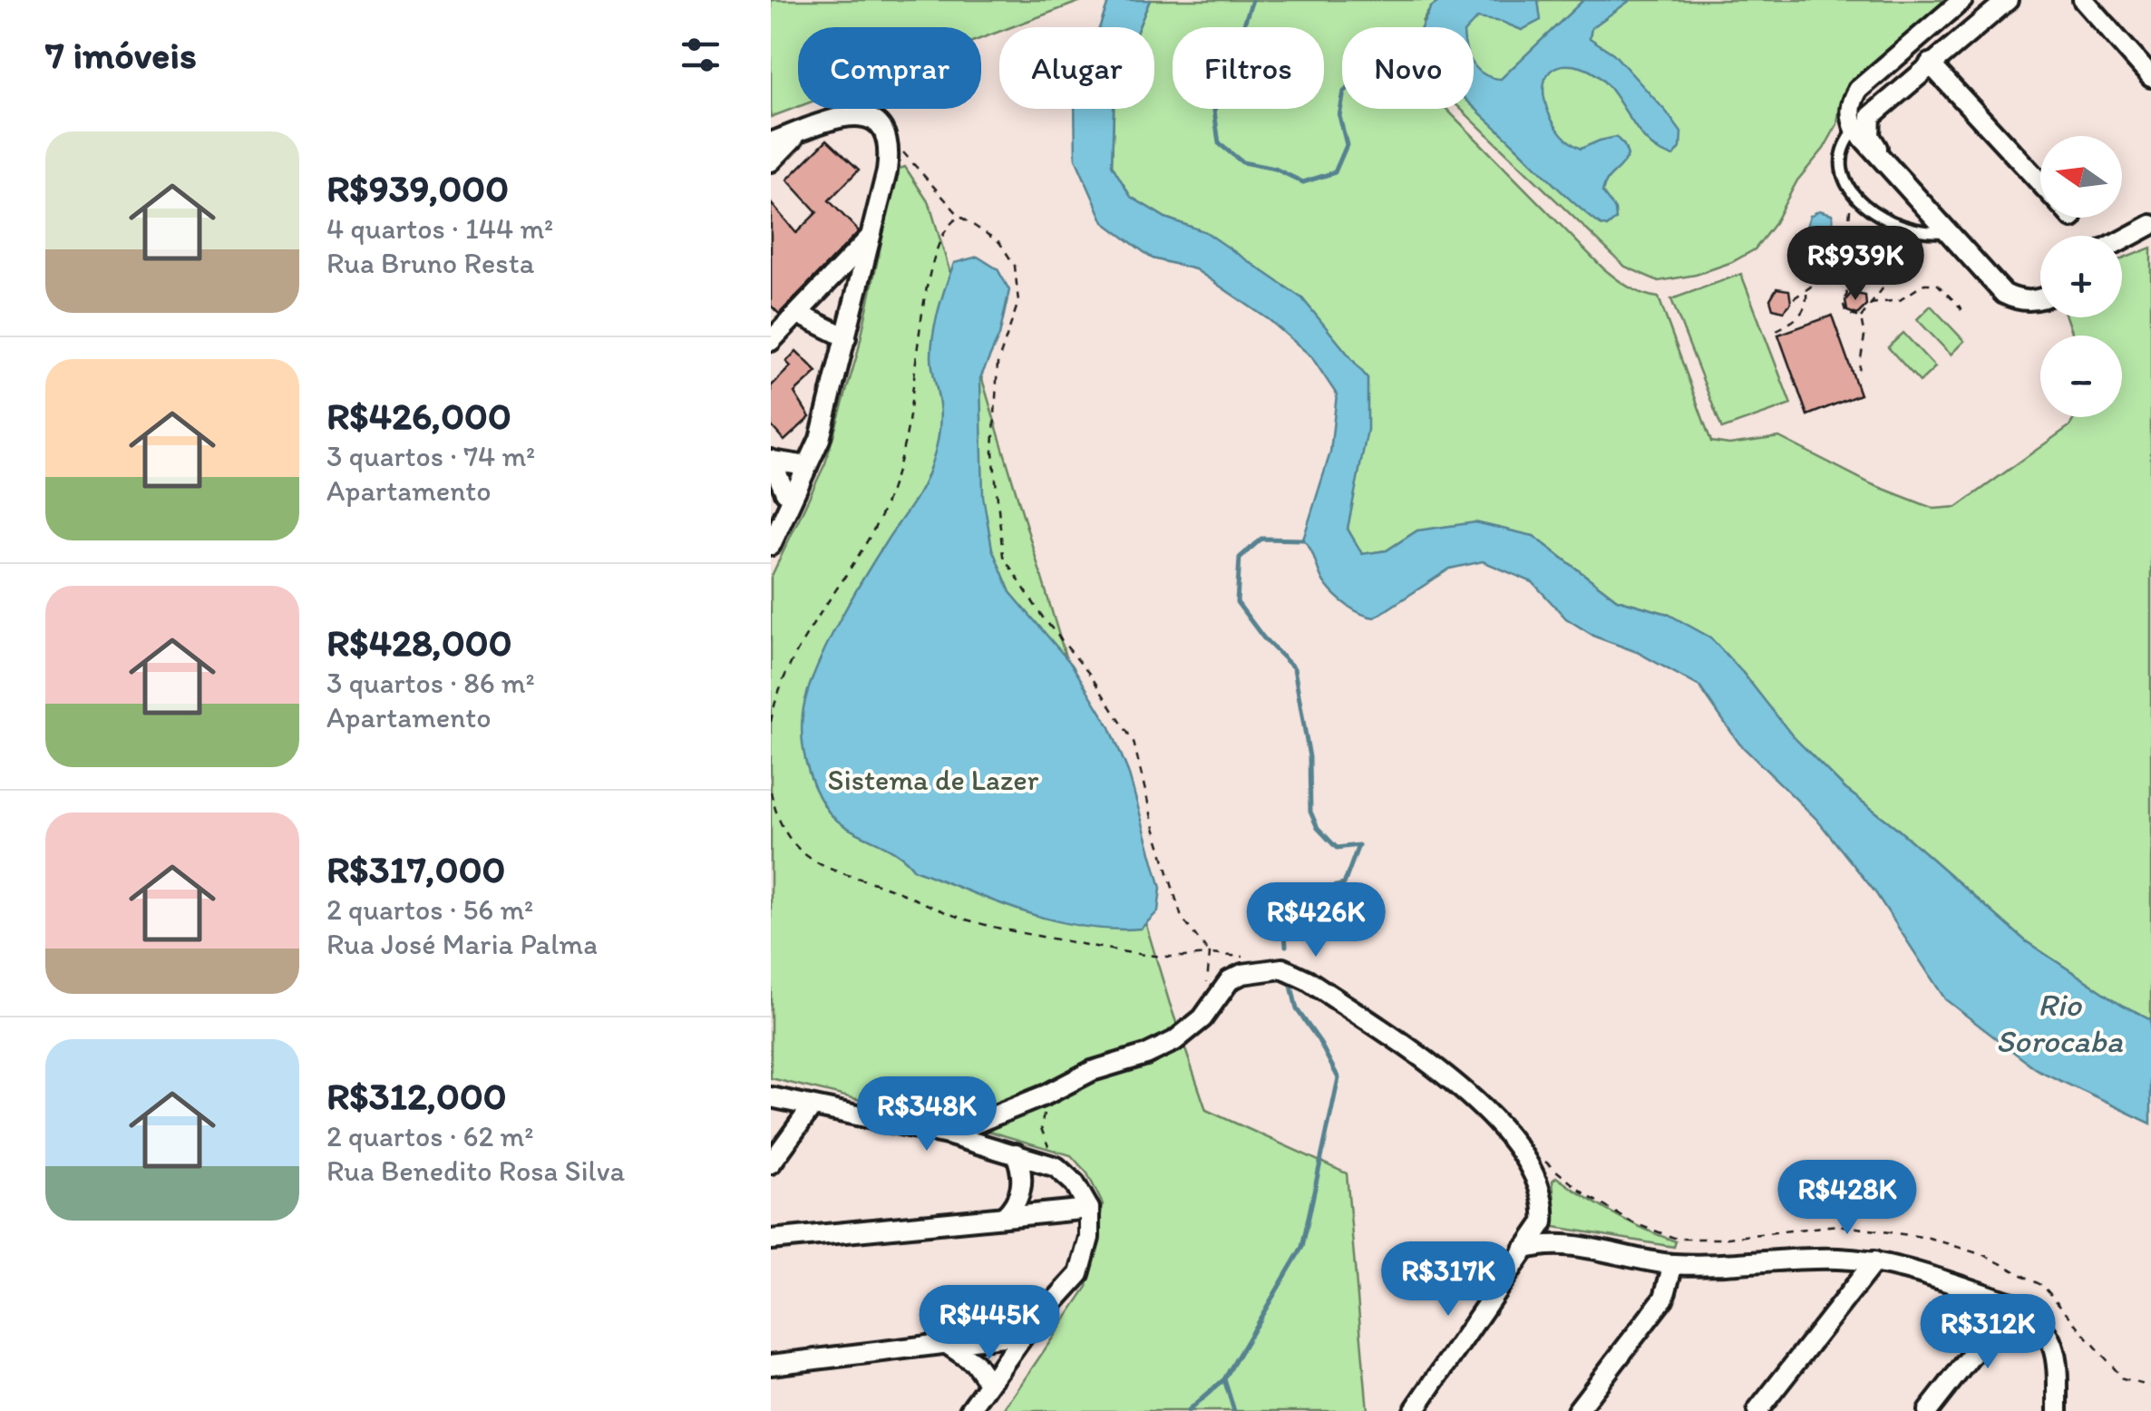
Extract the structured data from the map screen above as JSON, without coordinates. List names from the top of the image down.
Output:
{
  "water": ["Rio Sorocaba"],
  "parks": ["Sistema de Lazer"],
  "north": "left",
  "page": {
    "heading": "7 imóveis",
    "chip": [
      "Comprar",
      "Alugar",
      "Filtros",
      "Novo"
    ],
    "list": [
      {
        "name": "R$939,000",
        "note": "4 quartos · 144 m² · Rua Bruno Resta"
      },
      {
        "name": "R$426,000",
        "note": "3 quartos · 74 m² · Apartamento"
      },
      {
        "name": "R$428,000",
        "note": "3 quartos · 86 m² · Apartamento"
      },
      {
        "name": "R$317,000",
        "note": "2 quartos · 56 m² · Rua José Maria Palma"
      },
      {
        "name": "R$312,000",
        "note": "2 quartos · 62 m² · Rua Benedito Rosa Silva"
      }
    ],
    "map_buttons": ["+", "−"],
    "price": [
      "R$939K",
      "R$426K",
      "R$348K",
      "R$428K",
      "R$317K",
      "R$445K",
      "R$312K"
    ]
  }
}
